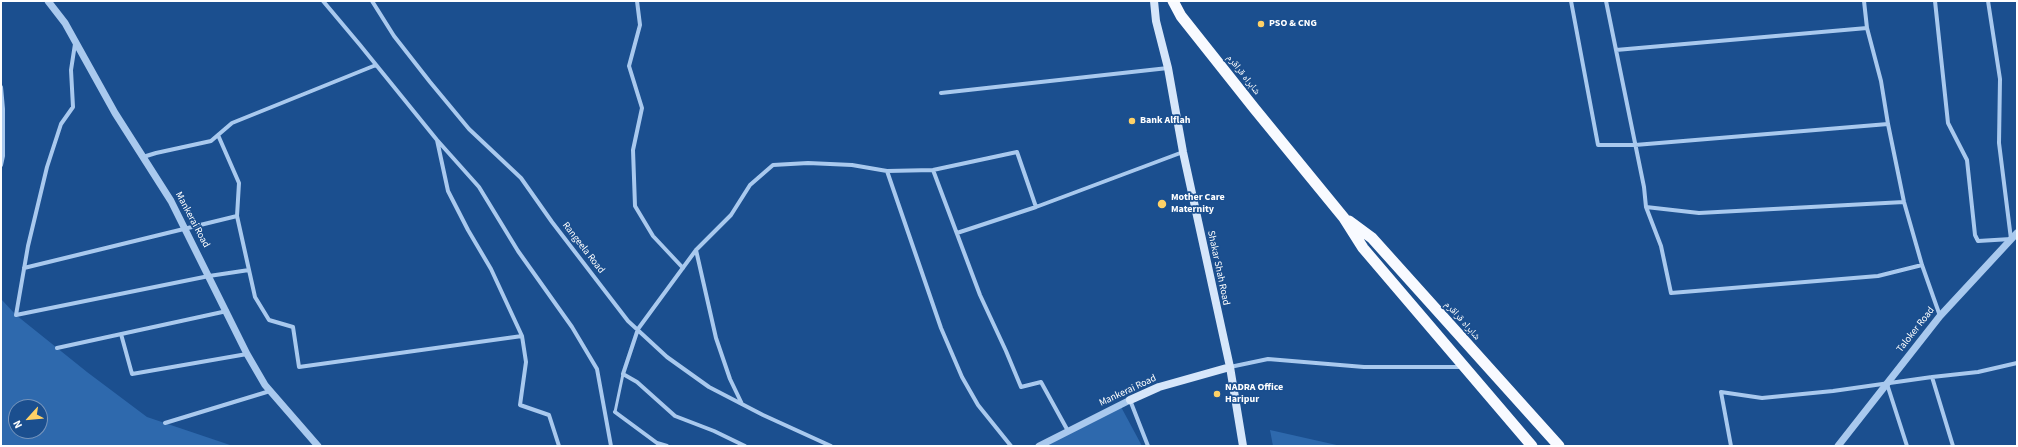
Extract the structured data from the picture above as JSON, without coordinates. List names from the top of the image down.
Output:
{
  "streets": {
    "highway": ["شاہراہ قراقرم"],
    "main road": ["Mankerai Road", "Shakar Shah Road"],
    "street": ["Rangeela Road", "Taloker Road"]
  },
  "crossings": [
    ["Mankerai Road", "Shakar Shah Road"]
  ],
  "places": [
    "PSO & CNG",
    "Bank Alflah",
    "Mother Care Maternity",
    "NADRA Office Haripur"
  ],
  "north": "bottom left"
}
